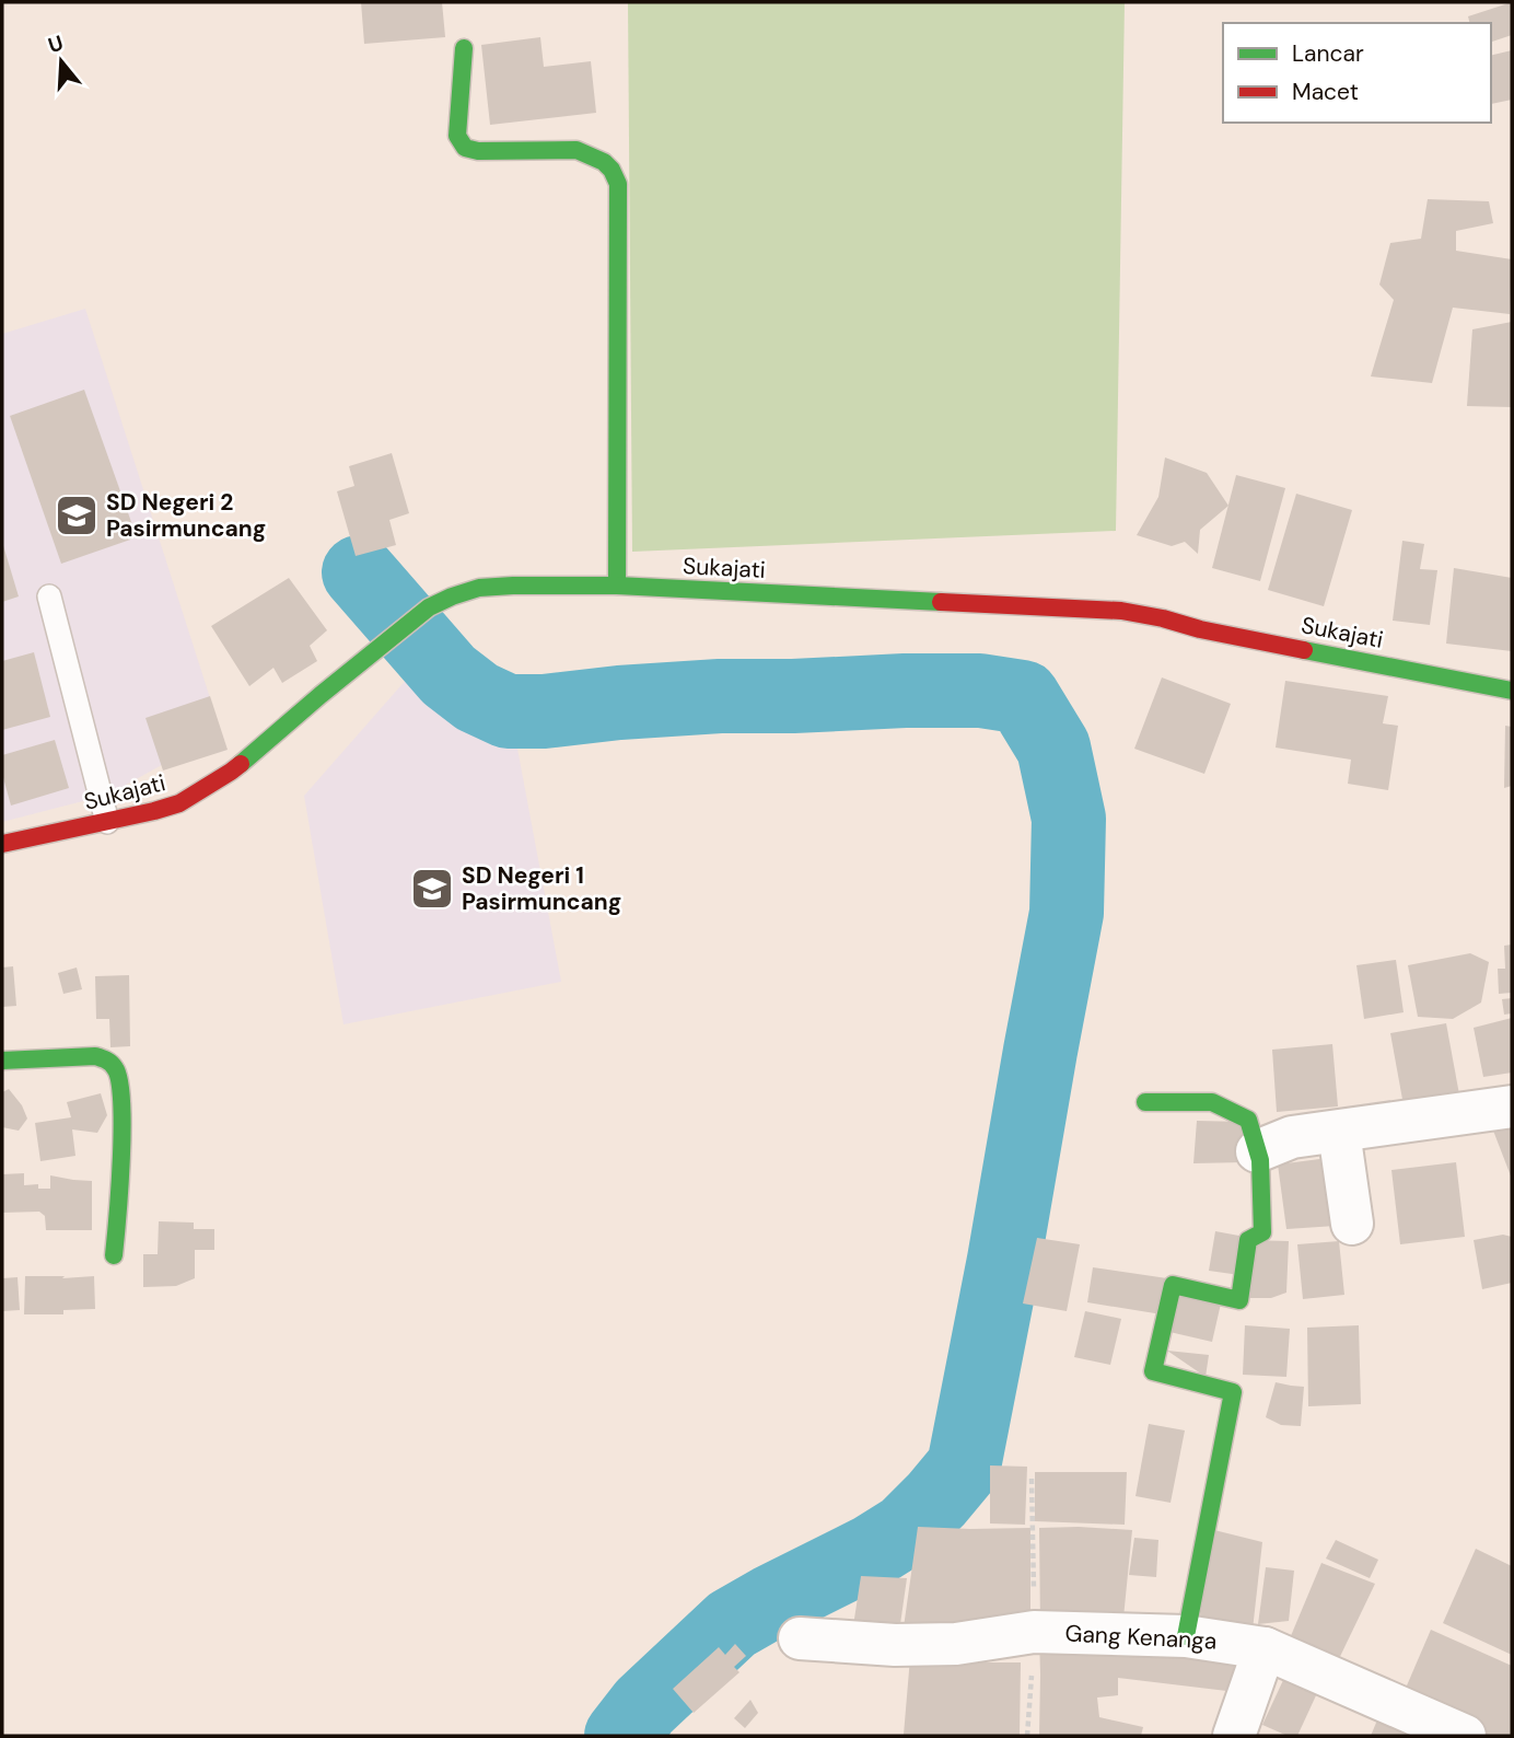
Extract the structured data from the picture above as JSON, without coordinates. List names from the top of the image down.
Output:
{
  "streets": {
    "street": ["Sukajati", "Gang Kenanga"]
  },
  "places": {
    "school or university": ["SD Negeri 2 Pasirmuncang", "SD Negeri 1 Pasirmuncang"]
  },
  "legend": ["Lancar", "Macet"],
  "north": "top"
}
